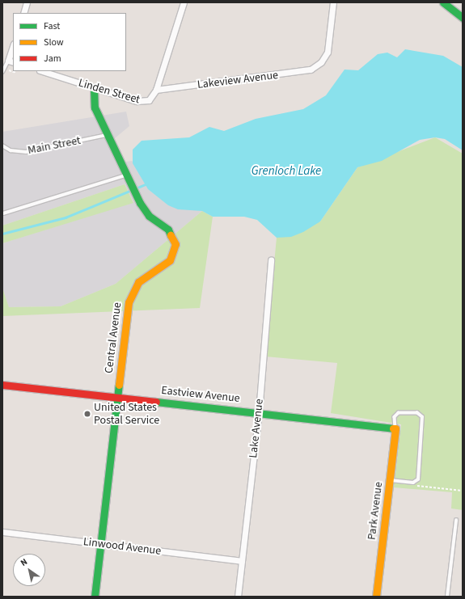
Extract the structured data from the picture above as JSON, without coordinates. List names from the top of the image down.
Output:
{
  "streets": {
    "street": [
      "Lakeview Avenue",
      "Linden Street",
      "Central Avenue",
      "Eastview Avenue",
      "Lake Avenue",
      "Park Avenue",
      "Linwood Avenue"
    ],
    "lane": ["Main Street"]
  },
  "crossings": [
    ["Lakeview Avenue", "Linden Street"],
    ["Linden Street", "Central Avenue"],
    ["Main Street", "Central Avenue"],
    ["Central Avenue", "Eastview Avenue"],
    ["Central Avenue", "Linwood Avenue"],
    ["Eastview Avenue", "Lake Avenue"],
    ["Eastview Avenue", "Park Avenue"],
    ["Lake Avenue", "Linwood Avenue"]
  ],
  "water": ["Grenloch Lake"],
  "places": ["United States Postal Service"],
  "legend": ["Fast", "Slow", "Jam"],
  "north": "top left"
}
